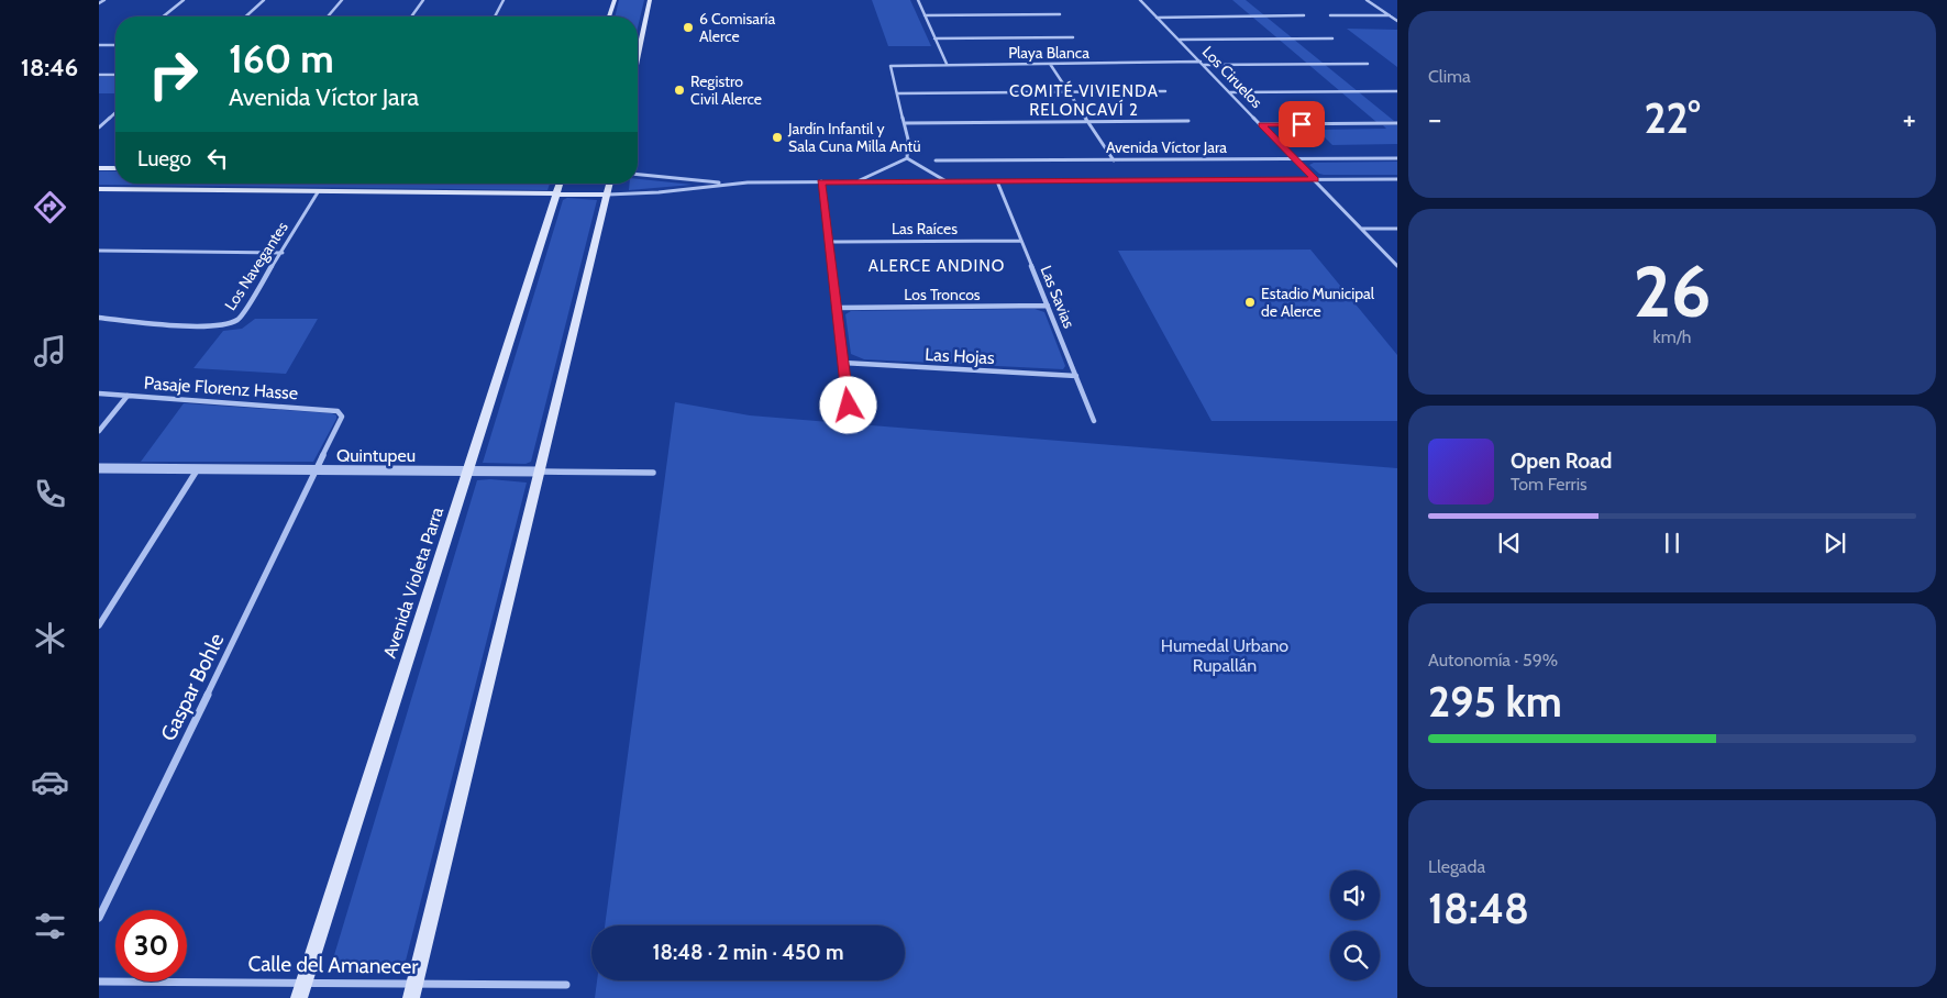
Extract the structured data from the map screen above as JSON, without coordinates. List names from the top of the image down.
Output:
{
  "streets": {
    "main road": ["Avenida Violeta Parra"],
    "street": [
      "Playa Blanca",
      "Los Ciruelos",
      "Avenida Víctor Jara",
      "Las Raíces",
      "Los Navegantes",
      "Los Troncos",
      "Las Savias",
      "Las Hojas",
      "Pasaje Florenz Hasse",
      "Quintupeu",
      "Gaspar Bohle",
      "Calle del Amanecer"
    ]
  },
  "crossings": [
    ["Playa Blanca", "Los Ciruelos"],
    ["Los Ciruelos", "Avenida Víctor Jara"],
    ["Avenida Víctor Jara", "Las Savias"],
    ["Las Raíces", "Las Savias"],
    ["Los Troncos", "Las Savias"],
    ["Las Savias", "Las Hojas"],
    ["Pasaje Florenz Hasse", "Gaspar Bohle"],
    ["Quintupeu", "Avenida Violeta Parra"],
    ["Quintupeu", "Gaspar Bohle"],
    ["Avenida Violeta Parra", "Calle del Amanecer"]
  ],
  "districts": ["COMITÉ VIVIENDA RELONCAVÍ 2", "ALERCE ANDINO"],
  "parks": ["Humedal Urbano Rupallán"],
  "places": [
    "6 Comisaría Alerce",
    "Registro Civil Alerce",
    "Jardín Infantil y Sala Cuna Milla Antü",
    "Estadio Municipal de Alerce"
  ],
  "page": {
    "tabs": "18:46",
    "tile": [
      "Clima",
      ["26", "km/h"],
      ["Autonomía · 59%", "295 km"],
      ["Llegada", "18:48"]
    ],
    "turn": ["160 m", "Avenida Víctor Jara"],
    "heat": ["−", "22°", "+"],
    "then": "Luego",
    "song": ["Open Road", "Tom Ferris"],
    "limit": "30",
    "trip": "18:48 · 2 min · 450 m"
  }
}
